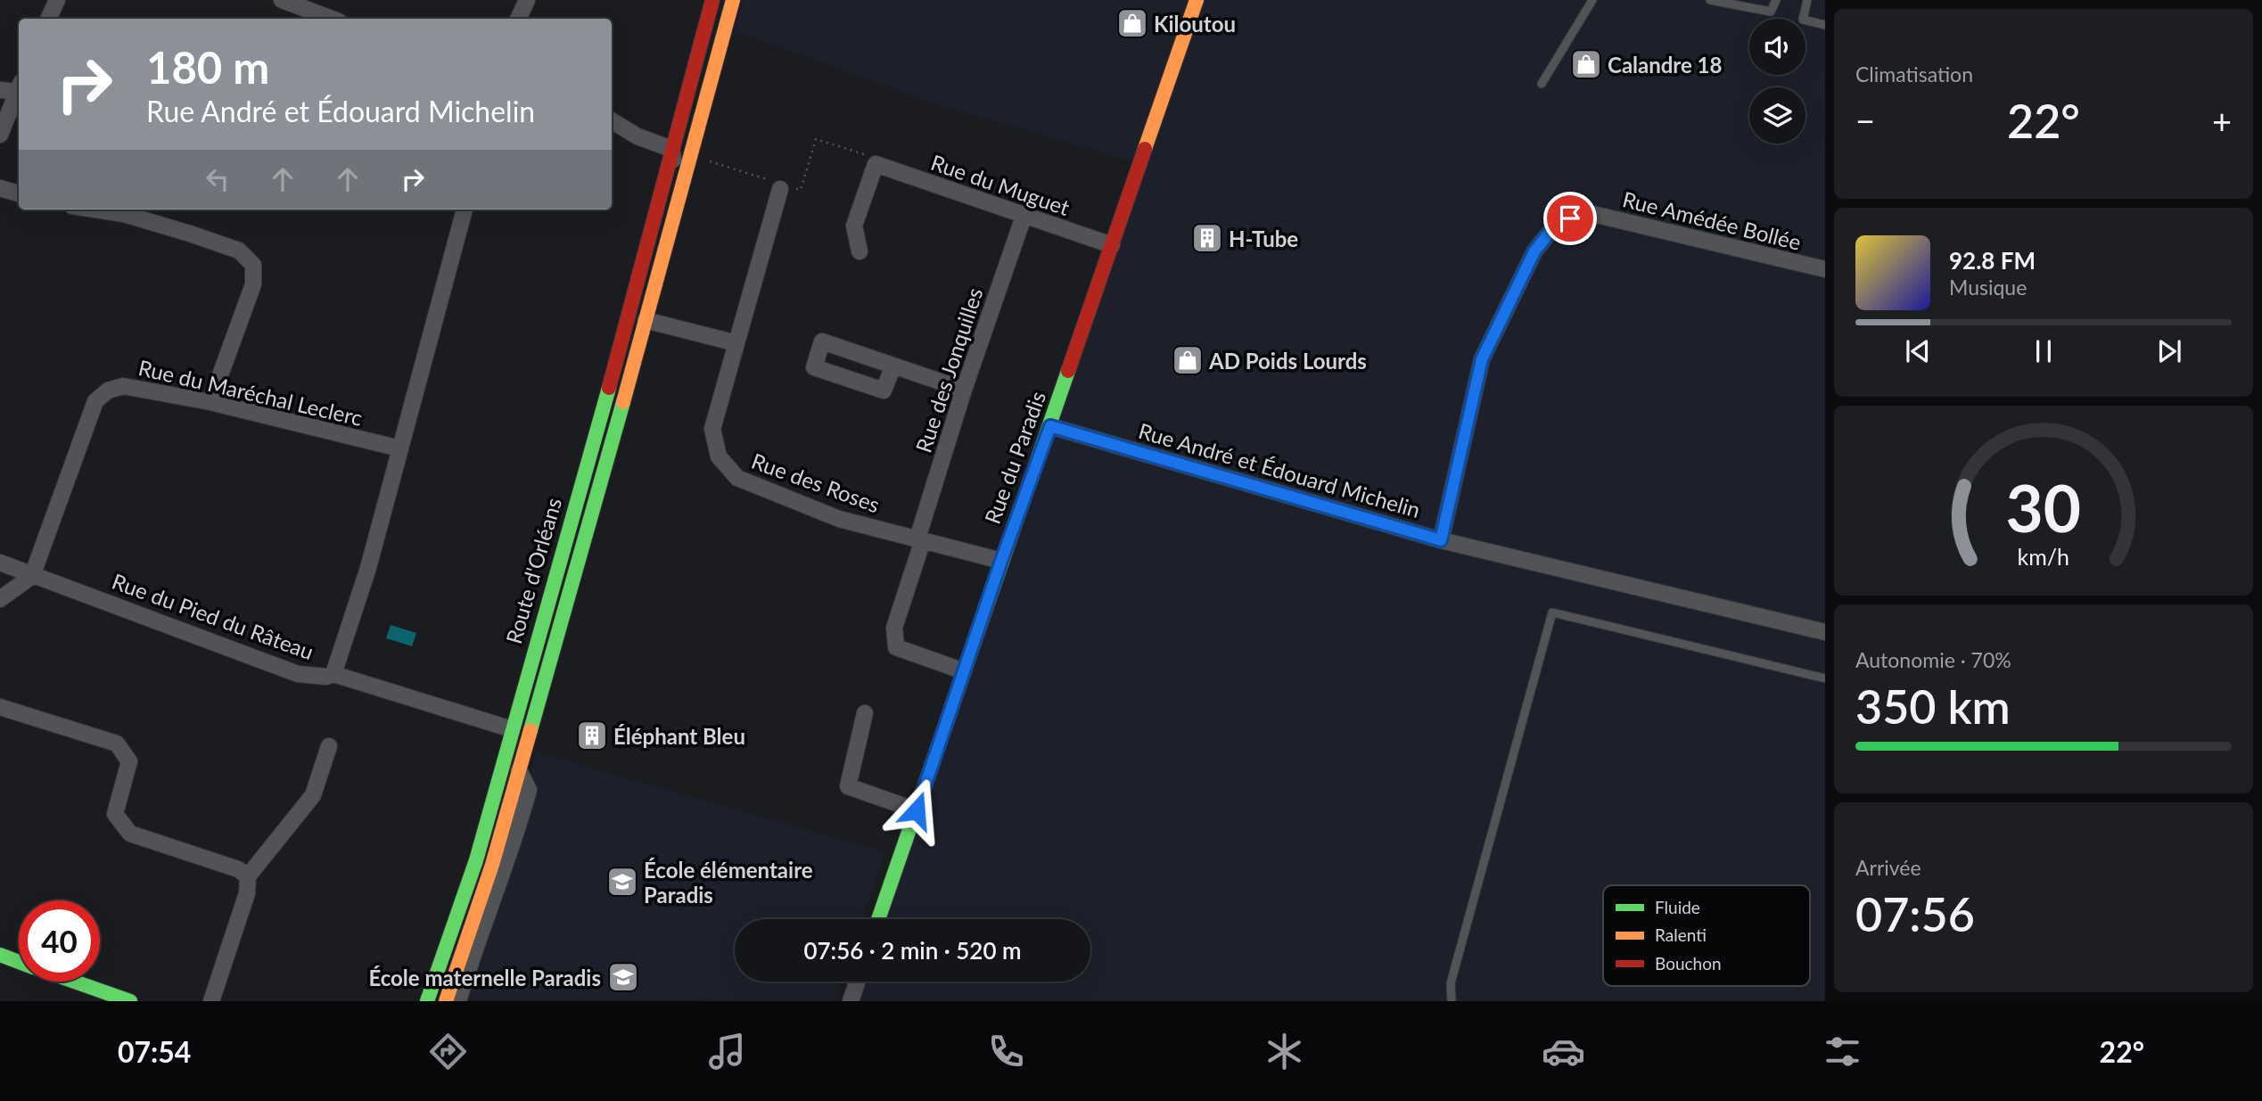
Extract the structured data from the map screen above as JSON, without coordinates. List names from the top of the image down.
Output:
{
  "streets": {
    "main road": ["Rue du Paradis", "Route d'Orléans"],
    "street": [
      "Rue du Muguet",
      "Rue Amédée Bollée",
      "Rue des Jonquilles",
      "Rue du Maréchal Leclerc",
      "Rue André et Édouard Michelin",
      "Rue des Roses",
      "Rue du Pied du Râteau"
    ]
  },
  "crossings": [
    ["Rue du Muguet", "Rue des Jonquilles"],
    ["Rue du Muguet", "Rue du Paradis"],
    ["Rue Amédée Bollée", "Rue André et Édouard Michelin"],
    ["Rue des Jonquilles", "Rue du Paradis"],
    ["Rue des Jonquilles", "Rue des Roses"],
    ["Rue du Maréchal Leclerc", "Rue du Pied du Râteau"],
    ["Rue du Paradis", "Rue André et Édouard Michelin"],
    ["Rue du Paradis", "Rue des Roses"]
  ],
  "places": {
    "shop": ["Kiloutou", "Calandre 18", "AD Poids Lourds"],
    "building": ["H-Tube", "Éléphant Bleu"],
    "school or university": ["École élémentaire Paradis", "École maternelle Paradis"]
  },
  "legend": ["Fluide", "Ralenti", "Bouchon"],
  "page": {
    "tile": [
      "Climatisation",
      ["Autonomie · 70%", "350 km"],
      ["Arrivée", "07:56"]
    ],
    "turn": ["180 m", "Rue André et Édouard Michelin"],
    "heat": ["−", "22°", "+"],
    "song": ["92.8 FM", "Musique"],
    "limit": "40",
    "trip": "07:56 · 2 min · 520 m",
    "tabs": ["07:54", "22°"],
    "gauge": ["30", "km/h"]
  }
}
